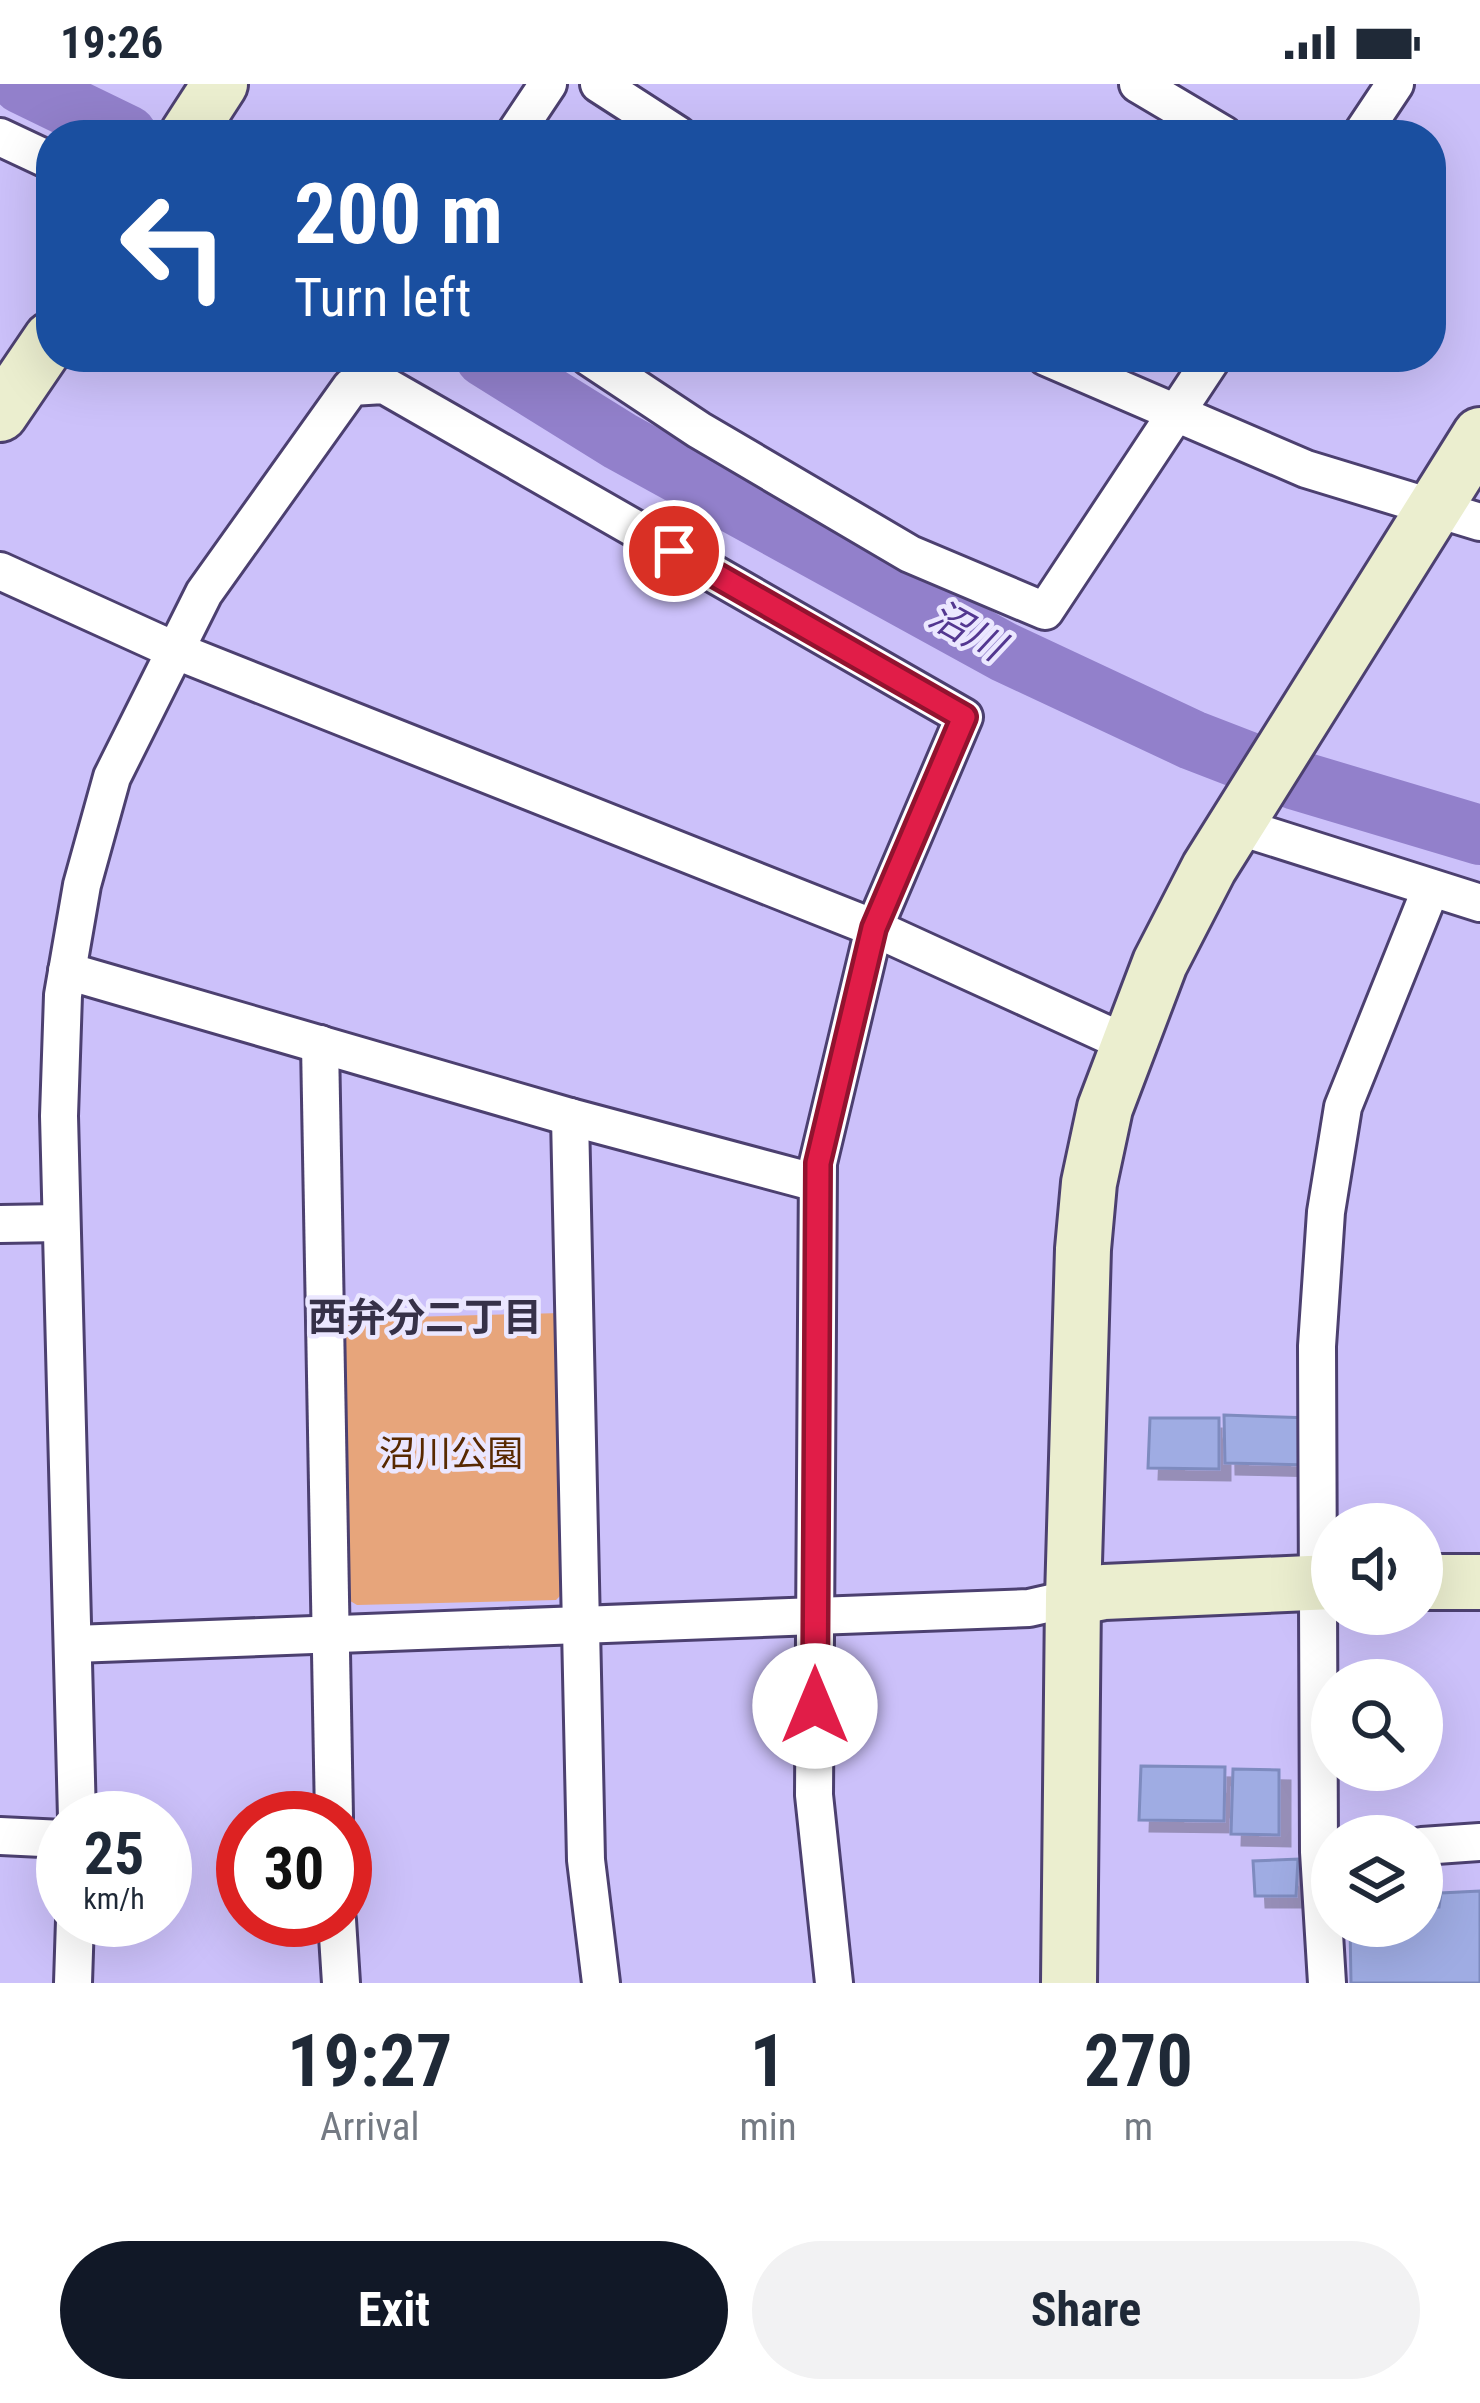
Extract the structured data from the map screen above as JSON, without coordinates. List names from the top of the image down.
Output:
{
  "districts": ["西弁分二丁目"],
  "water": ["沼川"],
  "parks": ["沼川公園"],
  "page": {
    "status": "19:26",
    "turn": ["200 m", "Turn left"],
    "speed": "25 km/h",
    "limit": "30",
    "eta": [
      "19:27",
      "Arrival",
      "1",
      "min",
      "270",
      "m"
    ],
    "buttons": ["Exit", "Share"]
  }
}
